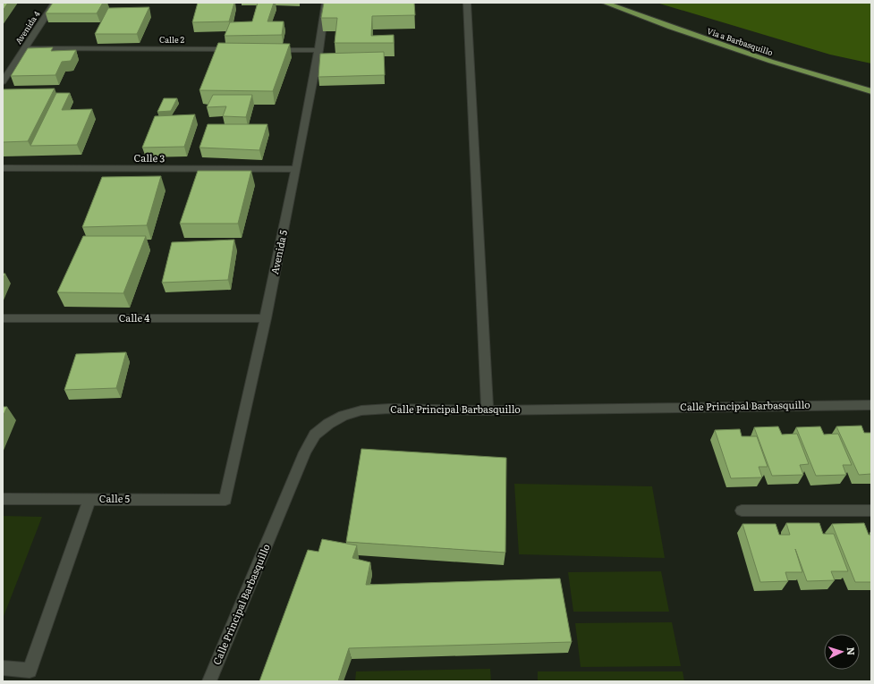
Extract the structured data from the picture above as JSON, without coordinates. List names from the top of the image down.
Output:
{
  "streets": {
    "main road": ["Via a Barbasquillo"],
    "street": [
      "Avenida 4",
      "Calle 2",
      "Calle 3",
      "Avenida 5",
      "Calle 4",
      "Calle Principal Barbasquillo",
      "Calle 5"
    ]
  },
  "crossings": [
    ["Avenida 4", "Calle 2"],
    ["Calle 3", "Avenida 5"],
    ["Avenida 5", "Calle 4"],
    ["Avenida 5", "Calle 5"]
  ],
  "north": "right"
}
